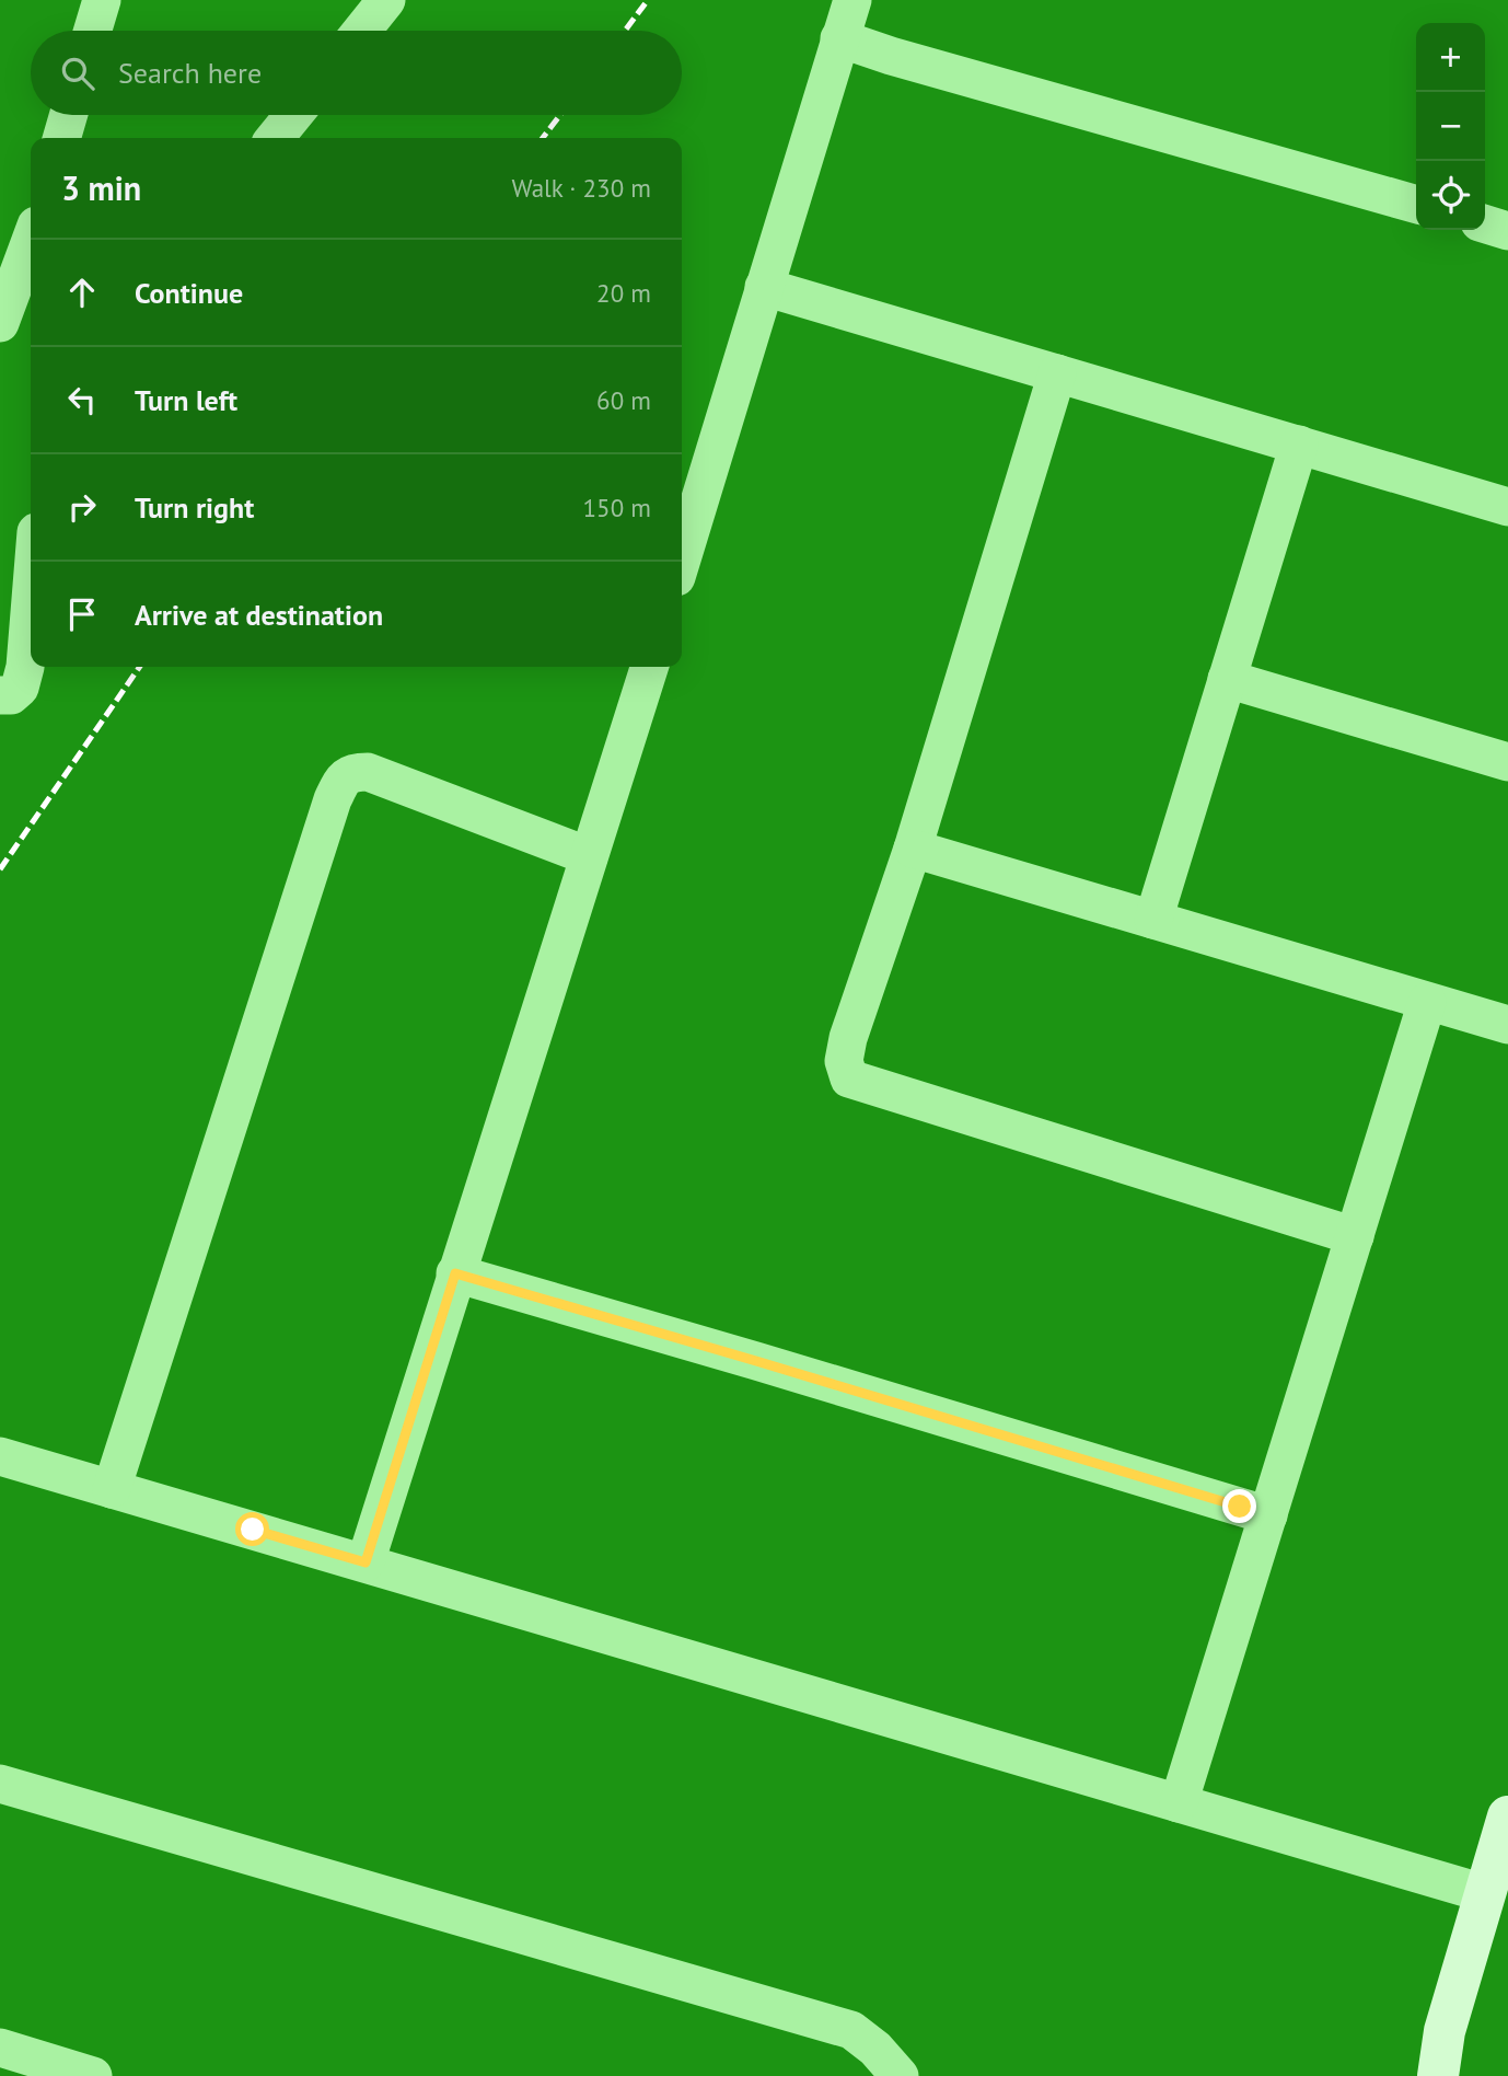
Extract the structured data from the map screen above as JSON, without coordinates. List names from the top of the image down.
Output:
{
  "page": {
    "map_buttons": ["+", "−"],
    "search": "Search here",
    "heading": ["3 min", "Walk · 230 m"],
    "list": [
      ["Continue", "20 m"],
      ["Turn left", "60 m"],
      ["Turn right", "150 m"],
      "Arrive at destination"
    ]
  }
}
